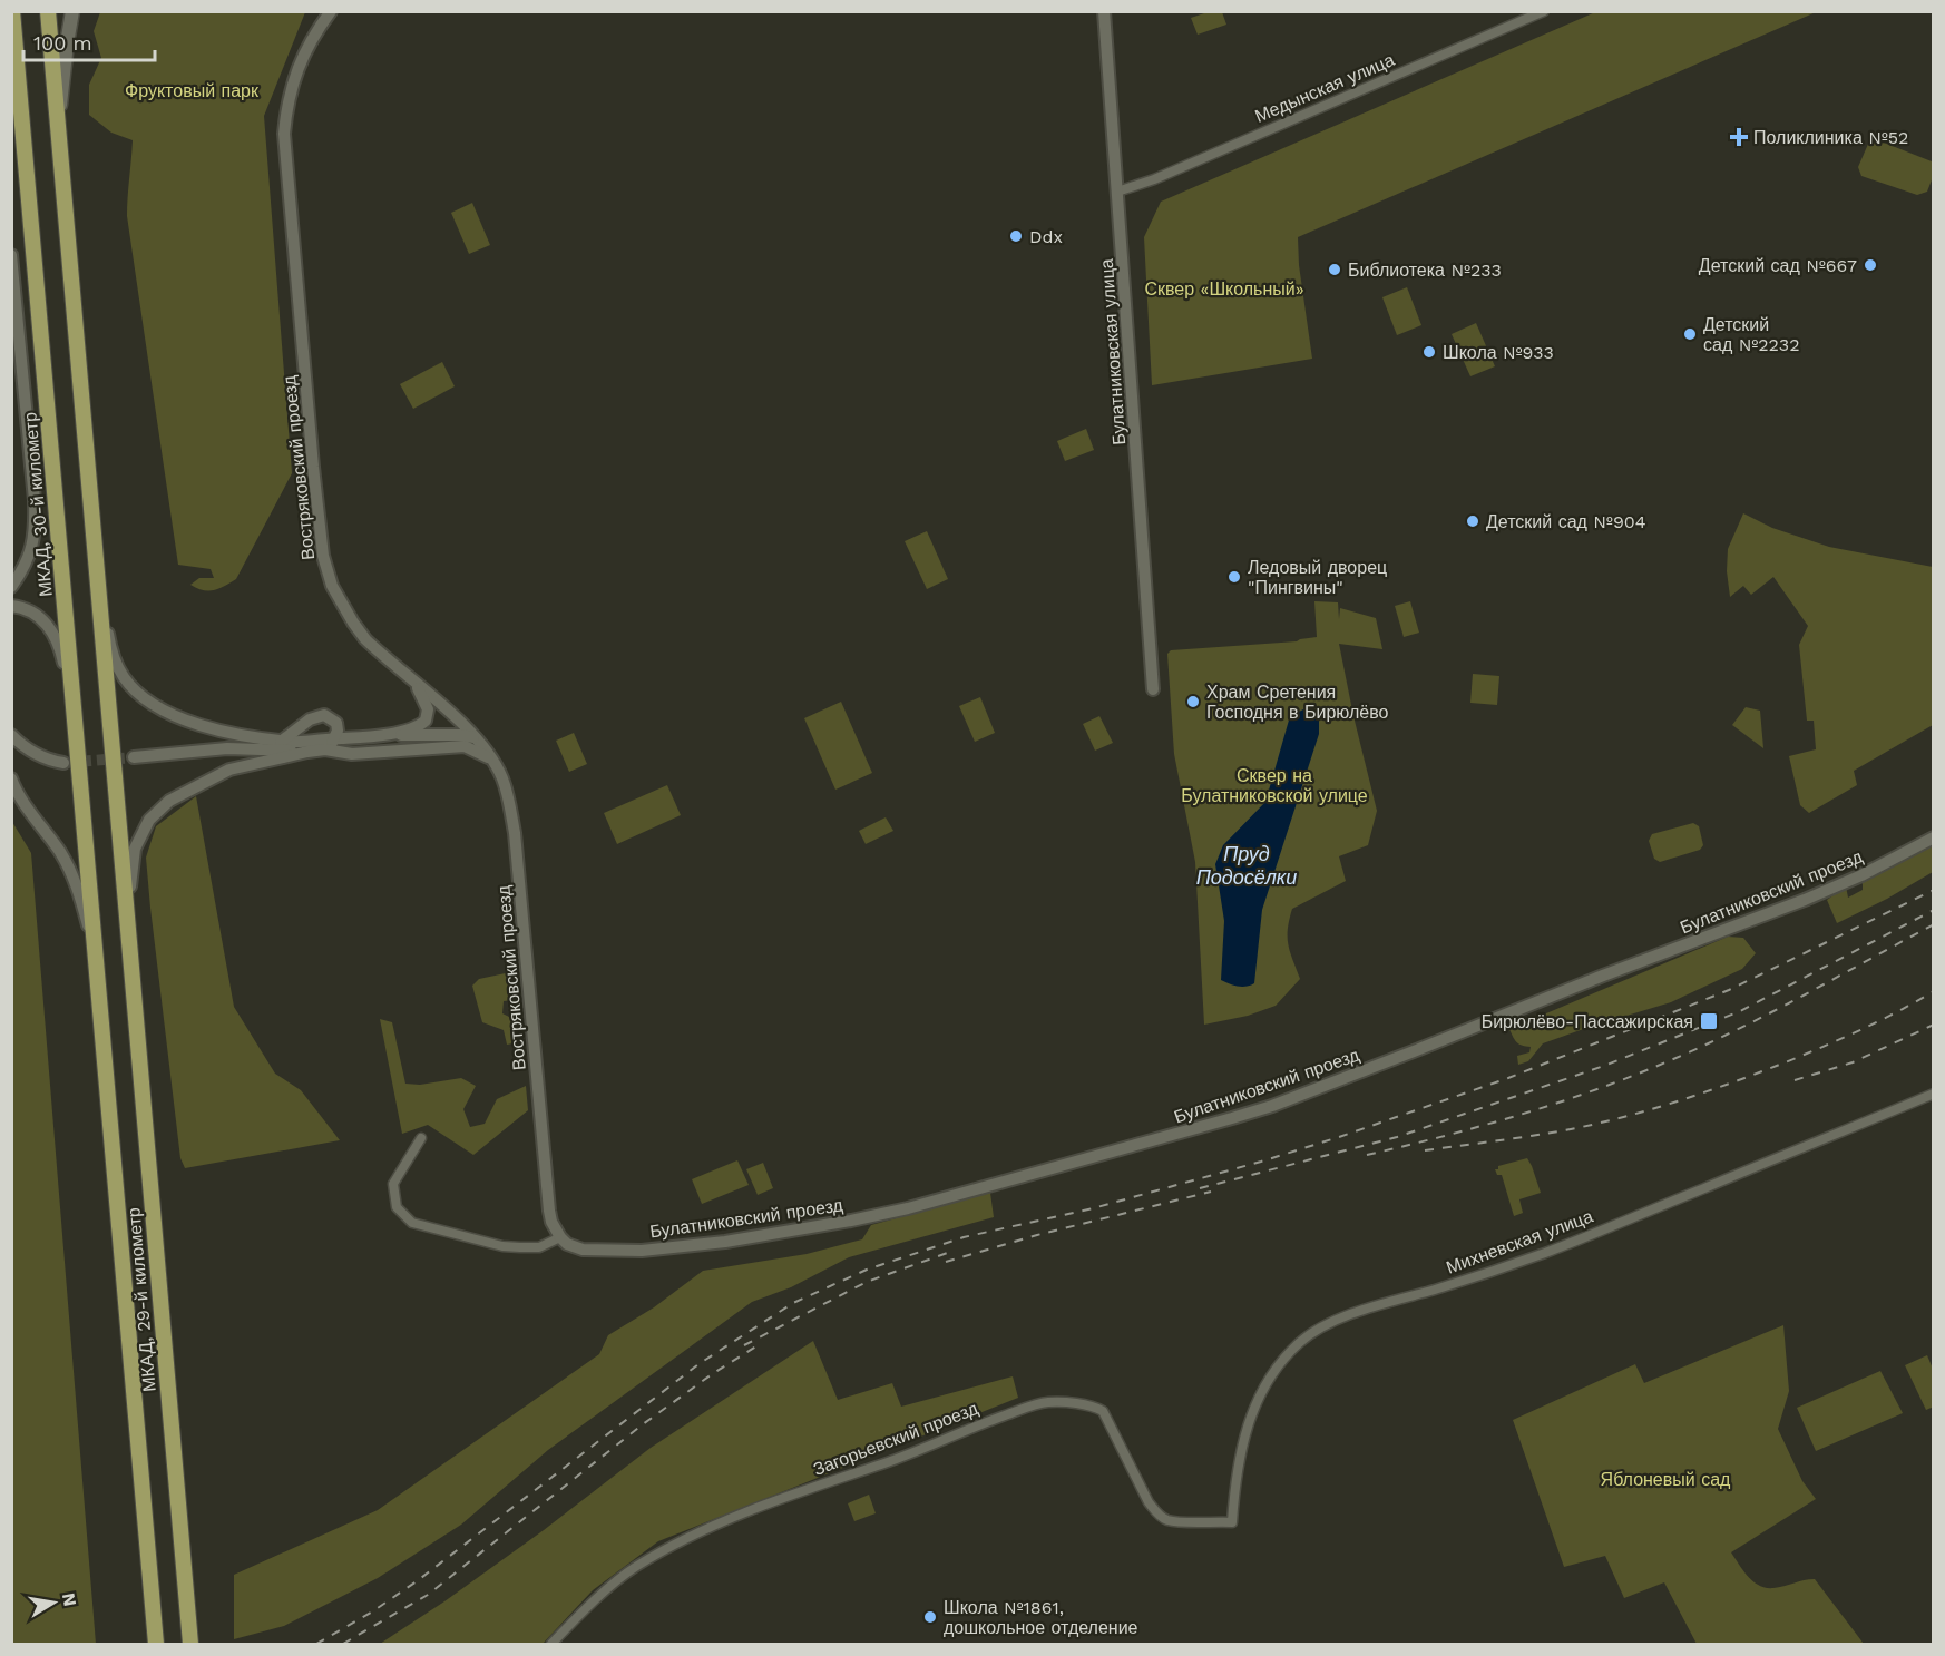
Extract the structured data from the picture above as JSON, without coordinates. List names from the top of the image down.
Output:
{
  "streets": {
    "highway": ["МКАД, 30-й километр", "МКАД, 29-й километр"],
    "street": [
      "Медынская улица",
      "Булатниковская улица",
      "Востряковский проезд",
      "Булатниковский проезд",
      "Михневская улица",
      "Загорьевский проезд"
    ]
  },
  "crossings": [
    ["Медынская улица", "Булатниковская улица"],
    ["Востряковский проезд", "Булатниковский проезд"],
    ["МКАД, 30-й километр", "МКАД, 29-й километр"],
    ["Михневская улица", "Загорьевский проезд"]
  ],
  "water": ["Пруд Подосёлки"],
  "parks": [
    "Фруктовый парк",
    "Сквер «Школьный»",
    "Сквер на Булатниковской улице",
    "Яблоневый сад"
  ],
  "places": {
    "health": ["Поликлиника №52"],
    "other": [
      "Ddx",
      "Детский сад №667",
      "Библиотека №233",
      "Детский сад №2232",
      "Школа №933",
      "Детский сад №904",
      "Ледовый дворец \"Пингвины\"",
      "Храм Сретения Господня в Бирюлёво",
      "Школа №1861, дошкольное отделение"
    ],
    "transit": ["Бирюлёво-Пассажирская"]
  },
  "scale_bar": "100 m",
  "north": "right"
}
